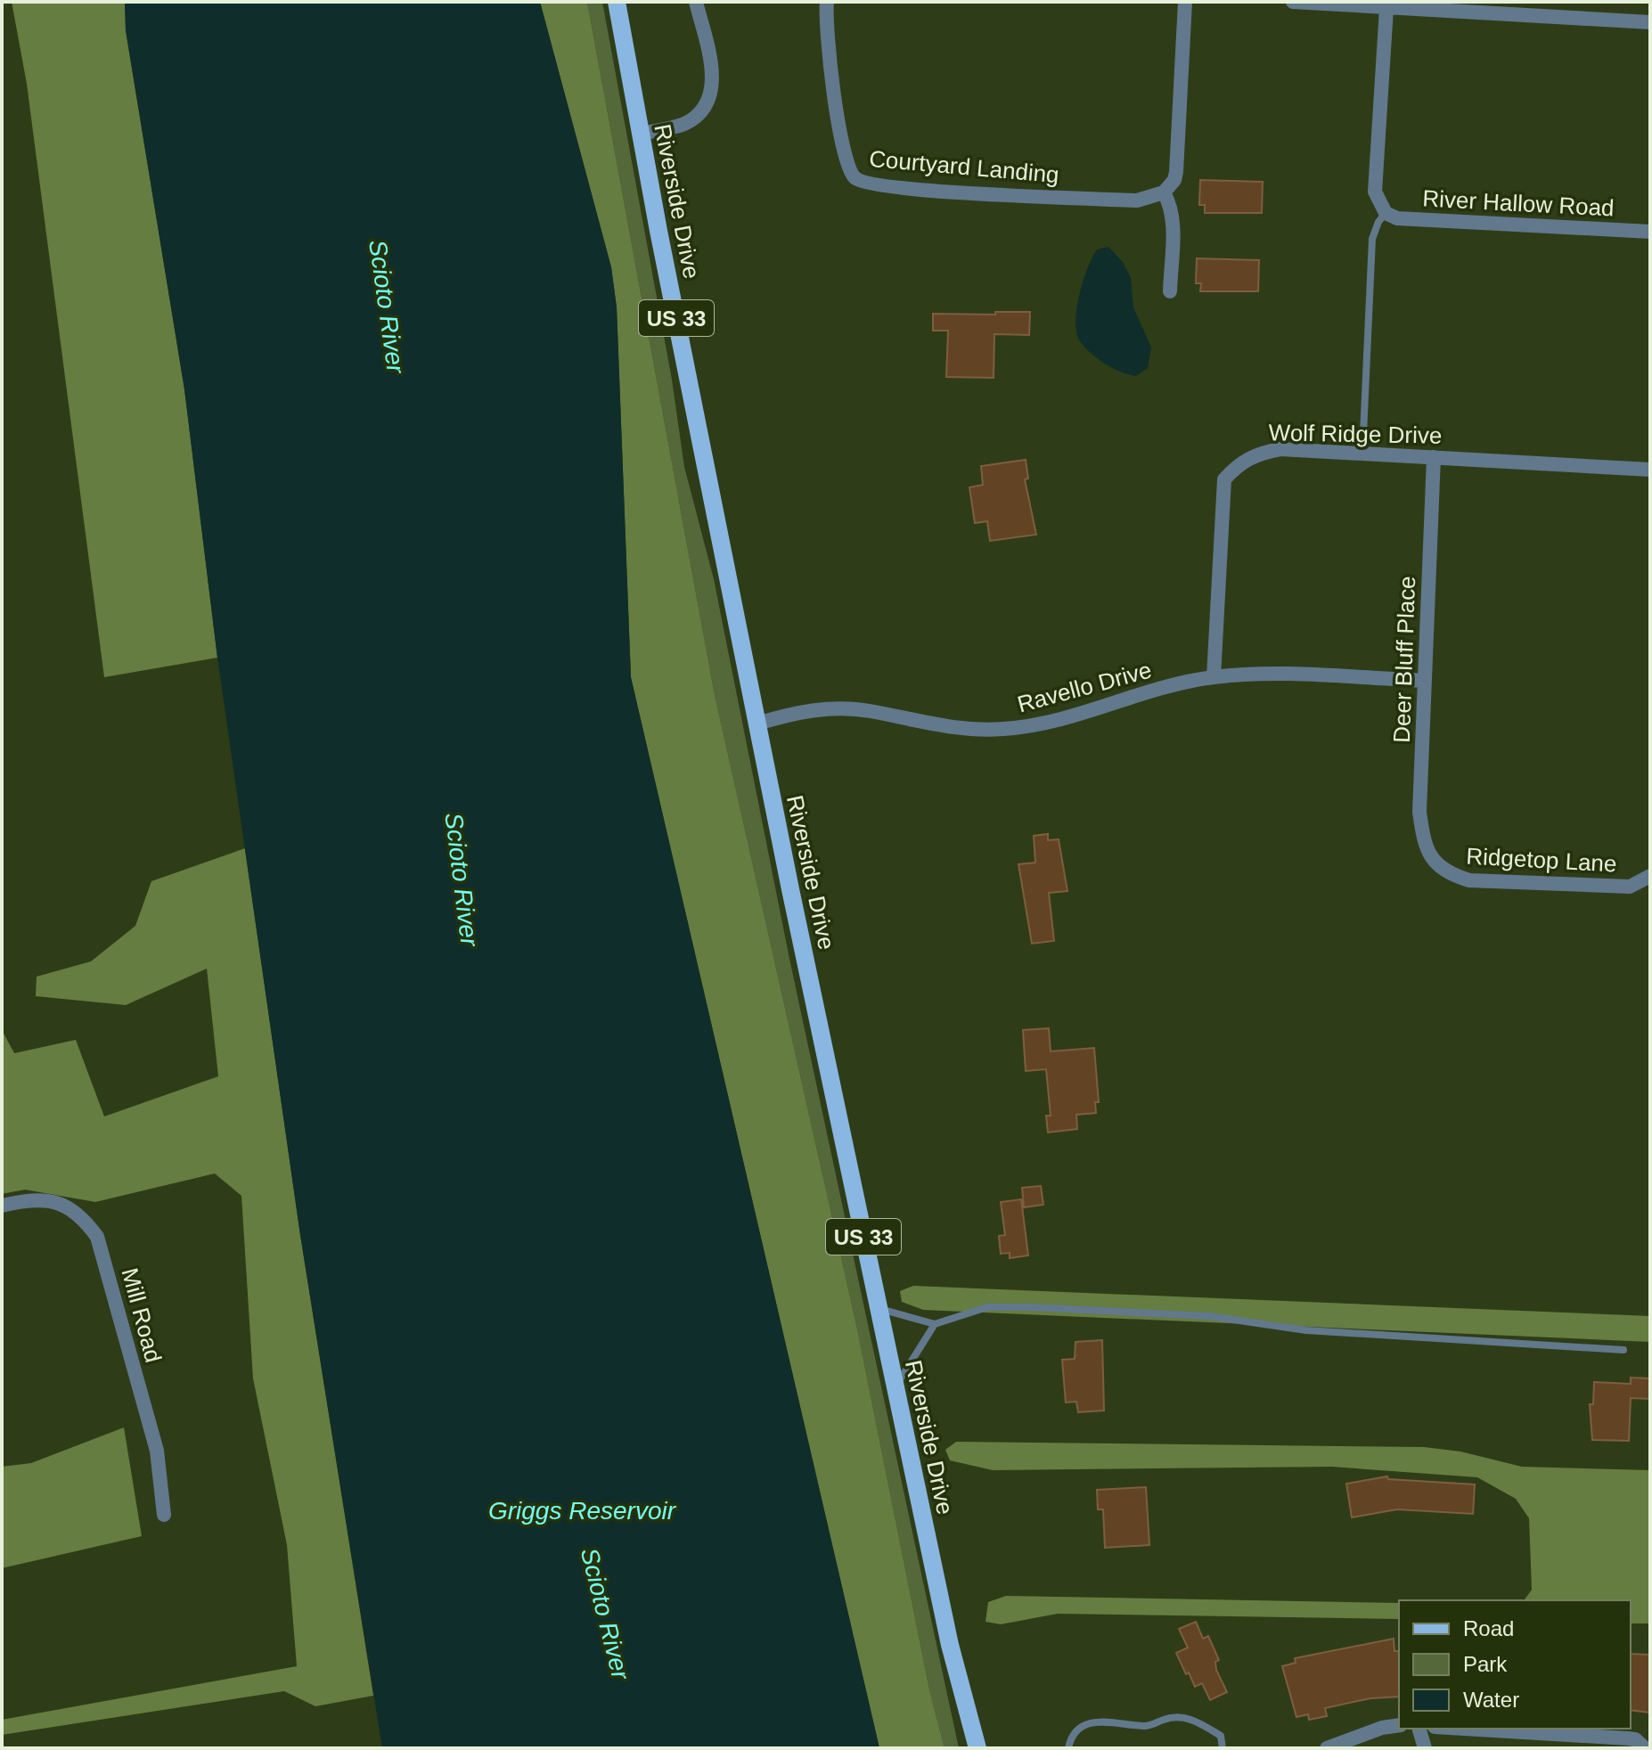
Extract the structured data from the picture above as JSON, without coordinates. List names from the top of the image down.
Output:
{
  "streets": {
    "main road": ["Riverside Drive", "US 33"],
    "street": [
      "Courtyard Landing",
      "River Hallow Road",
      "Wolf Ridge Drive",
      "Deer Bluff Place",
      "Ravello Drive",
      "Ridgetop Lane",
      "Mill Road"
    ]
  },
  "crossings": [
    ["Riverside Drive", "Ravello Drive"],
    ["Wolf Ridge Drive", "Deer Bluff Place"],
    ["Wolf Ridge Drive", "Ravello Drive"],
    ["Deer Bluff Place", "Ravello Drive"],
    ["Deer Bluff Place", "Ridgetop Lane"]
  ],
  "water": ["Scioto River", "Griggs Reservoir"],
  "legend": ["Road", "Park", "Water"]
}
